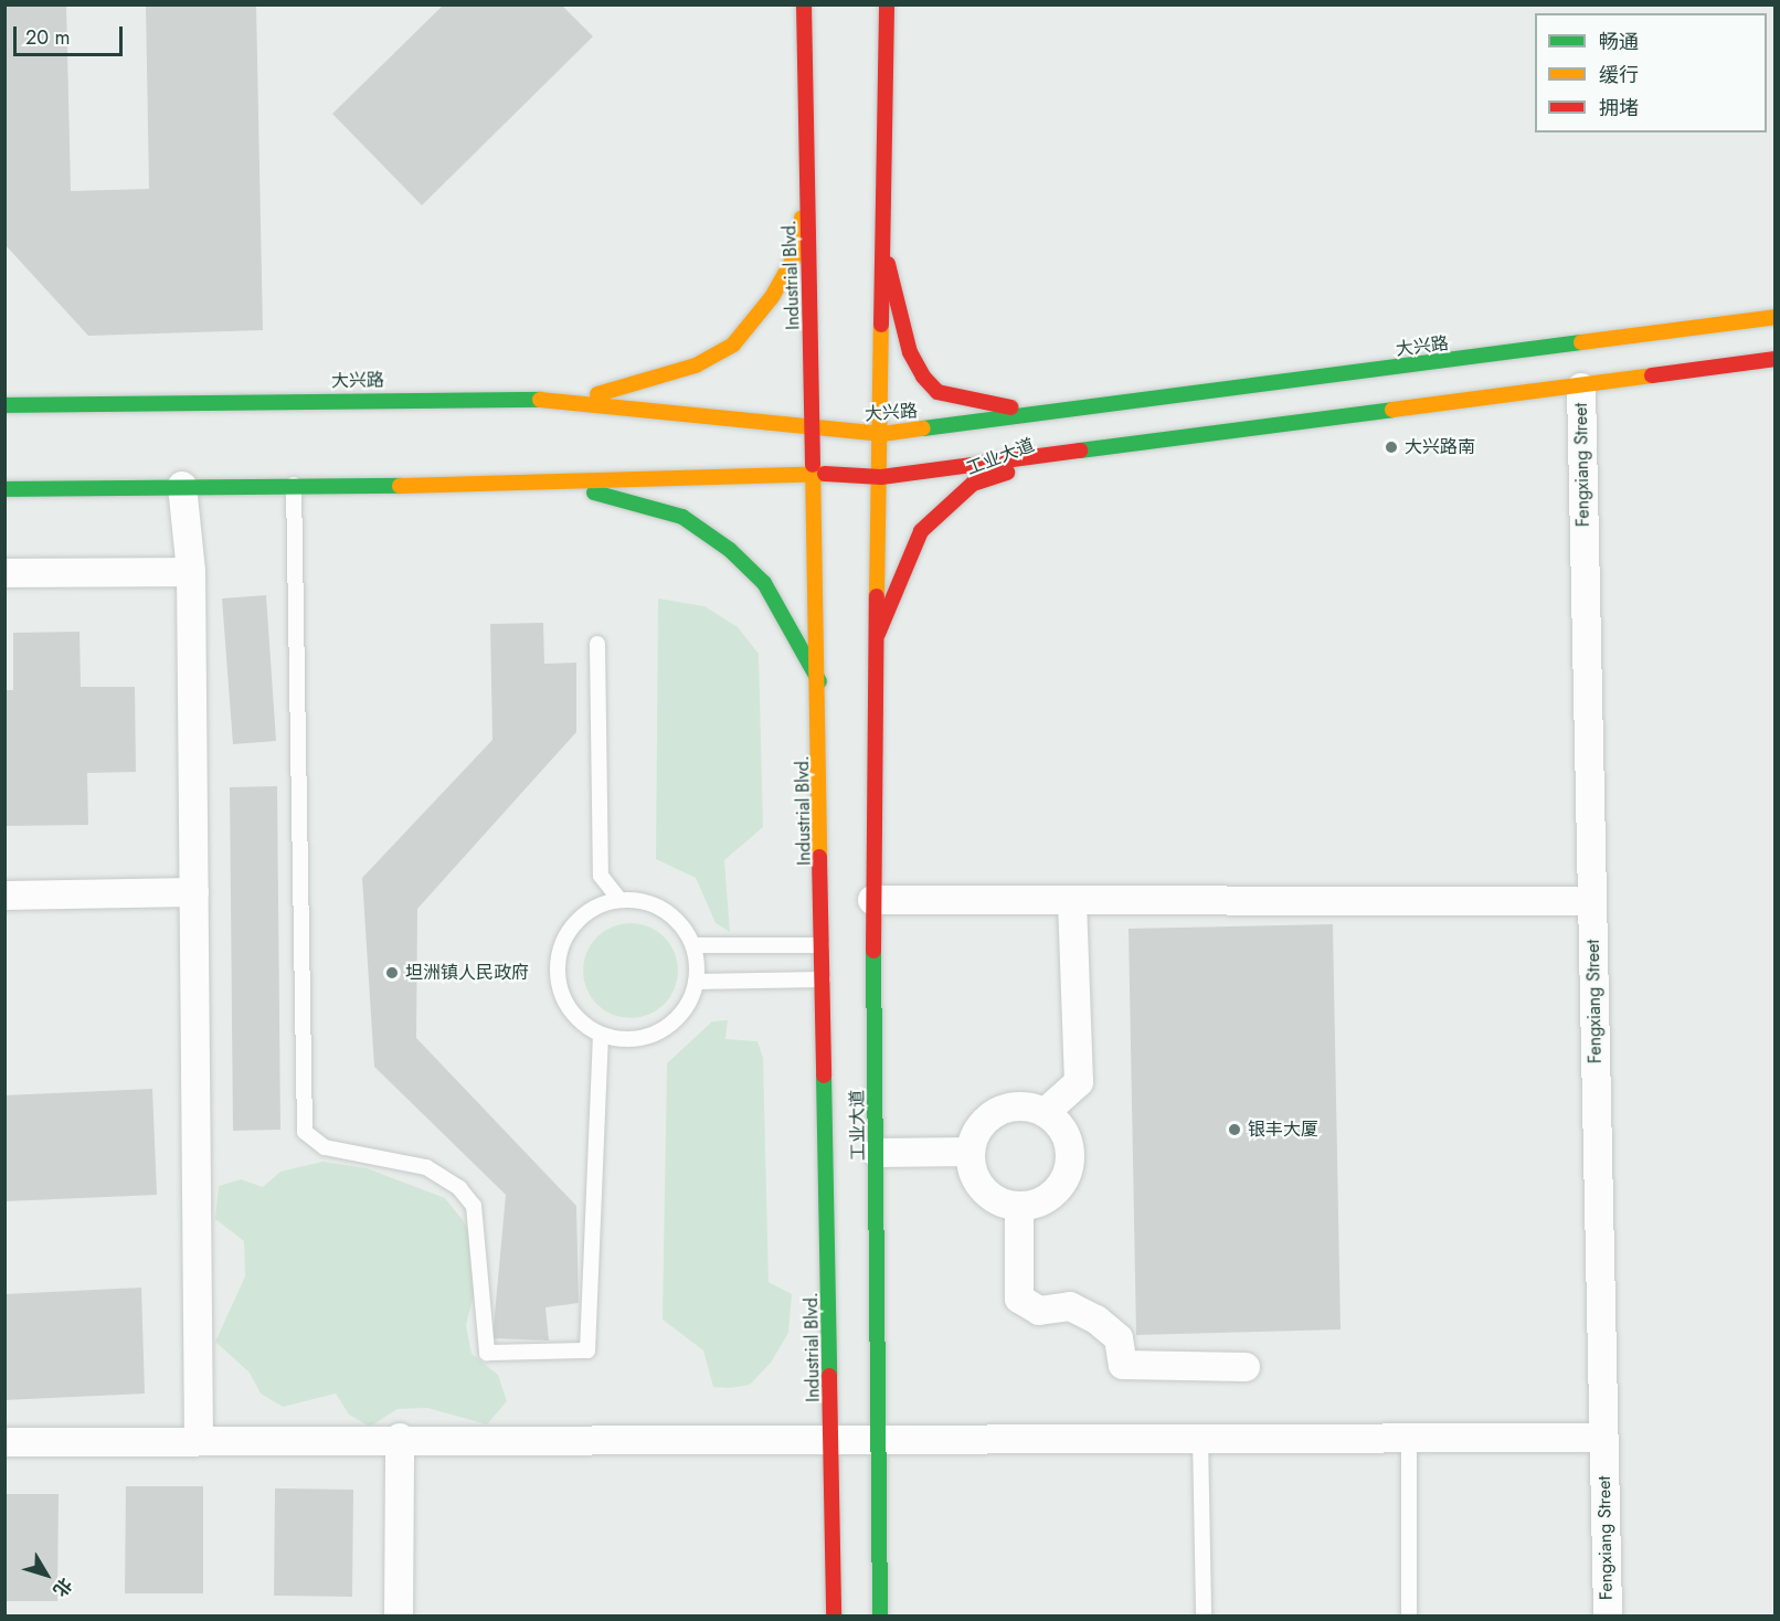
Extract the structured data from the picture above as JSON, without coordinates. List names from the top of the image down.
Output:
{
  "streets": {
    "main road": ["Industrial Blvd.", "大兴路", "工业大道"],
    "street": ["Fengxiang Street"]
  },
  "crossings": [
    ["Industrial Blvd.", "大兴路"]
  ],
  "places": ["大兴路南", "坦洲镇人民政府", "银丰大厦"],
  "legend": ["畅通", "缓行", "拥堵"],
  "scale_bar": "20 m",
  "north": "bottom right"
}
